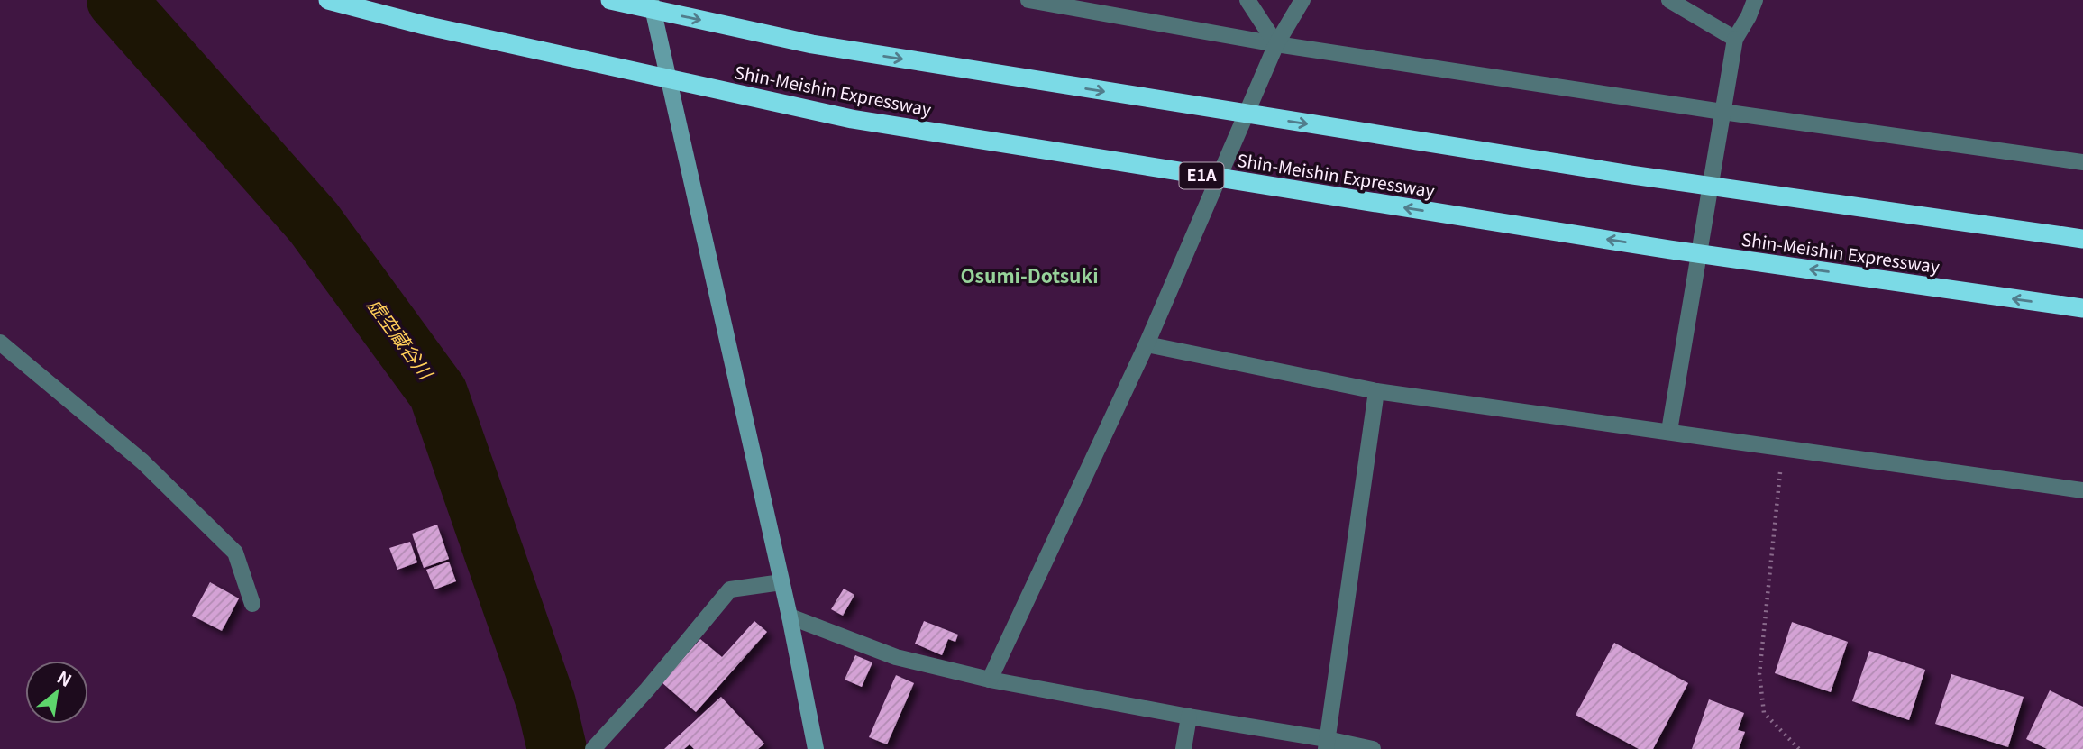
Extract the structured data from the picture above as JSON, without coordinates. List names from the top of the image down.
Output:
{
  "streets": {
    "highway": ["Shin-Meishin Expressway", "E1A"]
  },
  "districts": ["Osumi-Dotsuki"],
  "water": ["虚空蔵谷川"],
  "north": "top right"
}
